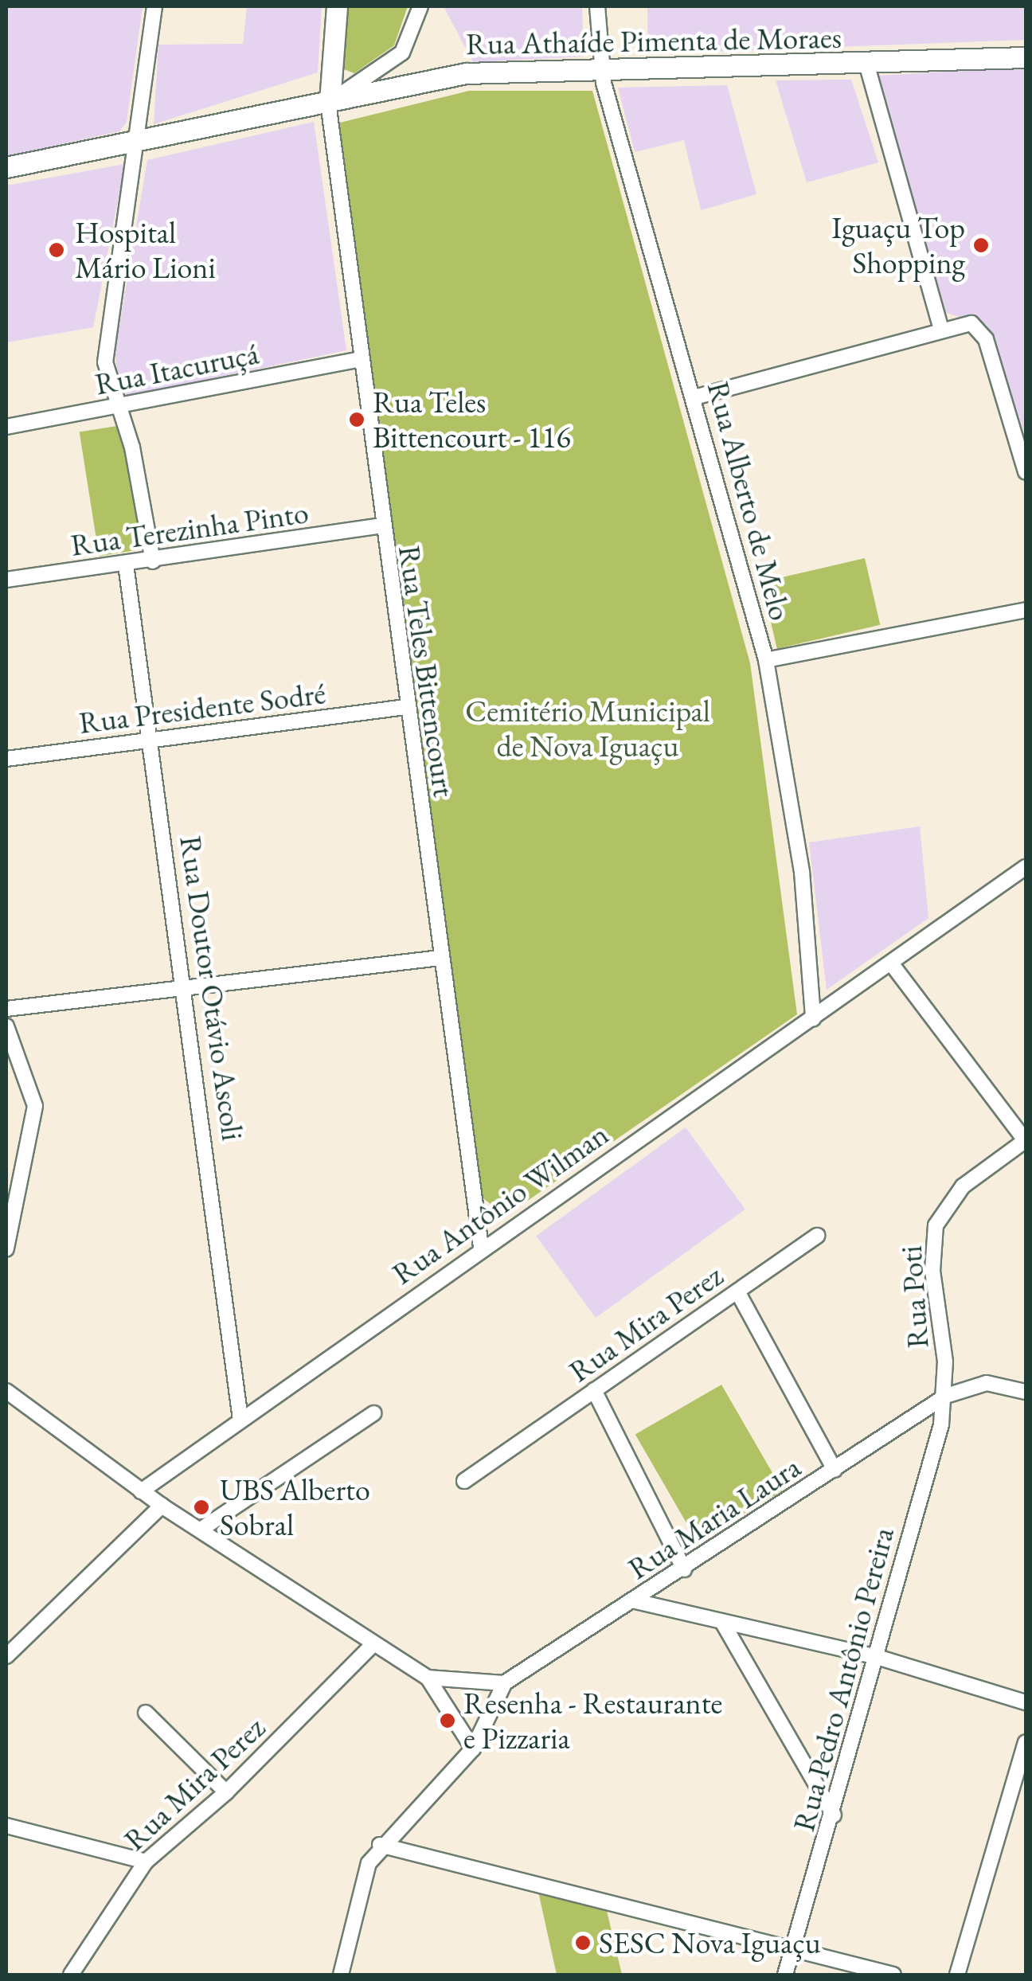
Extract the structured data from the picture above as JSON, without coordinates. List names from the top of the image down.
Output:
{
  "streets": {
    "main road": ["Rua Athaíde Pimenta de Moraes"],
    "street": [
      "Rua Itacuruçá",
      "Rua Alberto de Melo",
      "Rua Terezinha Pinto",
      "Rua Teles Bittencourt",
      "Rua Presidente Sodré",
      "Rua Doutor Otávio Ascoli",
      "Rua Antônio Wilman",
      "Rua Poti",
      "Rua Mira Perez",
      "Rua Maria Laura",
      "Rua Pedro Antônio Pereira"
    ]
  },
  "crossings": [
    ["Rua Athaíde Pimenta de Moraes", "Rua Alberto de Melo"],
    ["Rua Athaíde Pimenta de Moraes", "Rua Teles Bittencourt"],
    ["Rua Itacuruçá", "Rua Teles Bittencourt"],
    ["Rua Alberto de Melo", "Rua Antônio Wilman"],
    ["Rua Terezinha Pinto", "Rua Teles Bittencourt"],
    ["Rua Terezinha Pinto", "Rua Doutor Otávio Ascoli"],
    ["Rua Teles Bittencourt", "Rua Presidente Sodré"],
    ["Rua Teles Bittencourt", "Rua Antônio Wilman"],
    ["Rua Presidente Sodré", "Rua Doutor Otávio Ascoli"],
    ["Rua Doutor Otávio Ascoli", "Rua Antônio Wilman"],
    ["Rua Poti", "Rua Maria Laura"],
    ["Rua Poti", "Rua Pedro Antônio Pereira"],
    ["Rua Maria Laura", "Rua Pedro Antônio Pereira"]
  ],
  "parks": ["Cemitério Municipal de Nova Iguaçu"],
  "places": [
    "Iguaçu Top Shopping",
    "Hospital Mário Lioni",
    "Rua Teles Bittencourt - 116",
    "UBS Alberto Sobral",
    "Resenha - Restaurante e Pizzaria",
    "SESC Nova Iguaçu"
  ]
}
